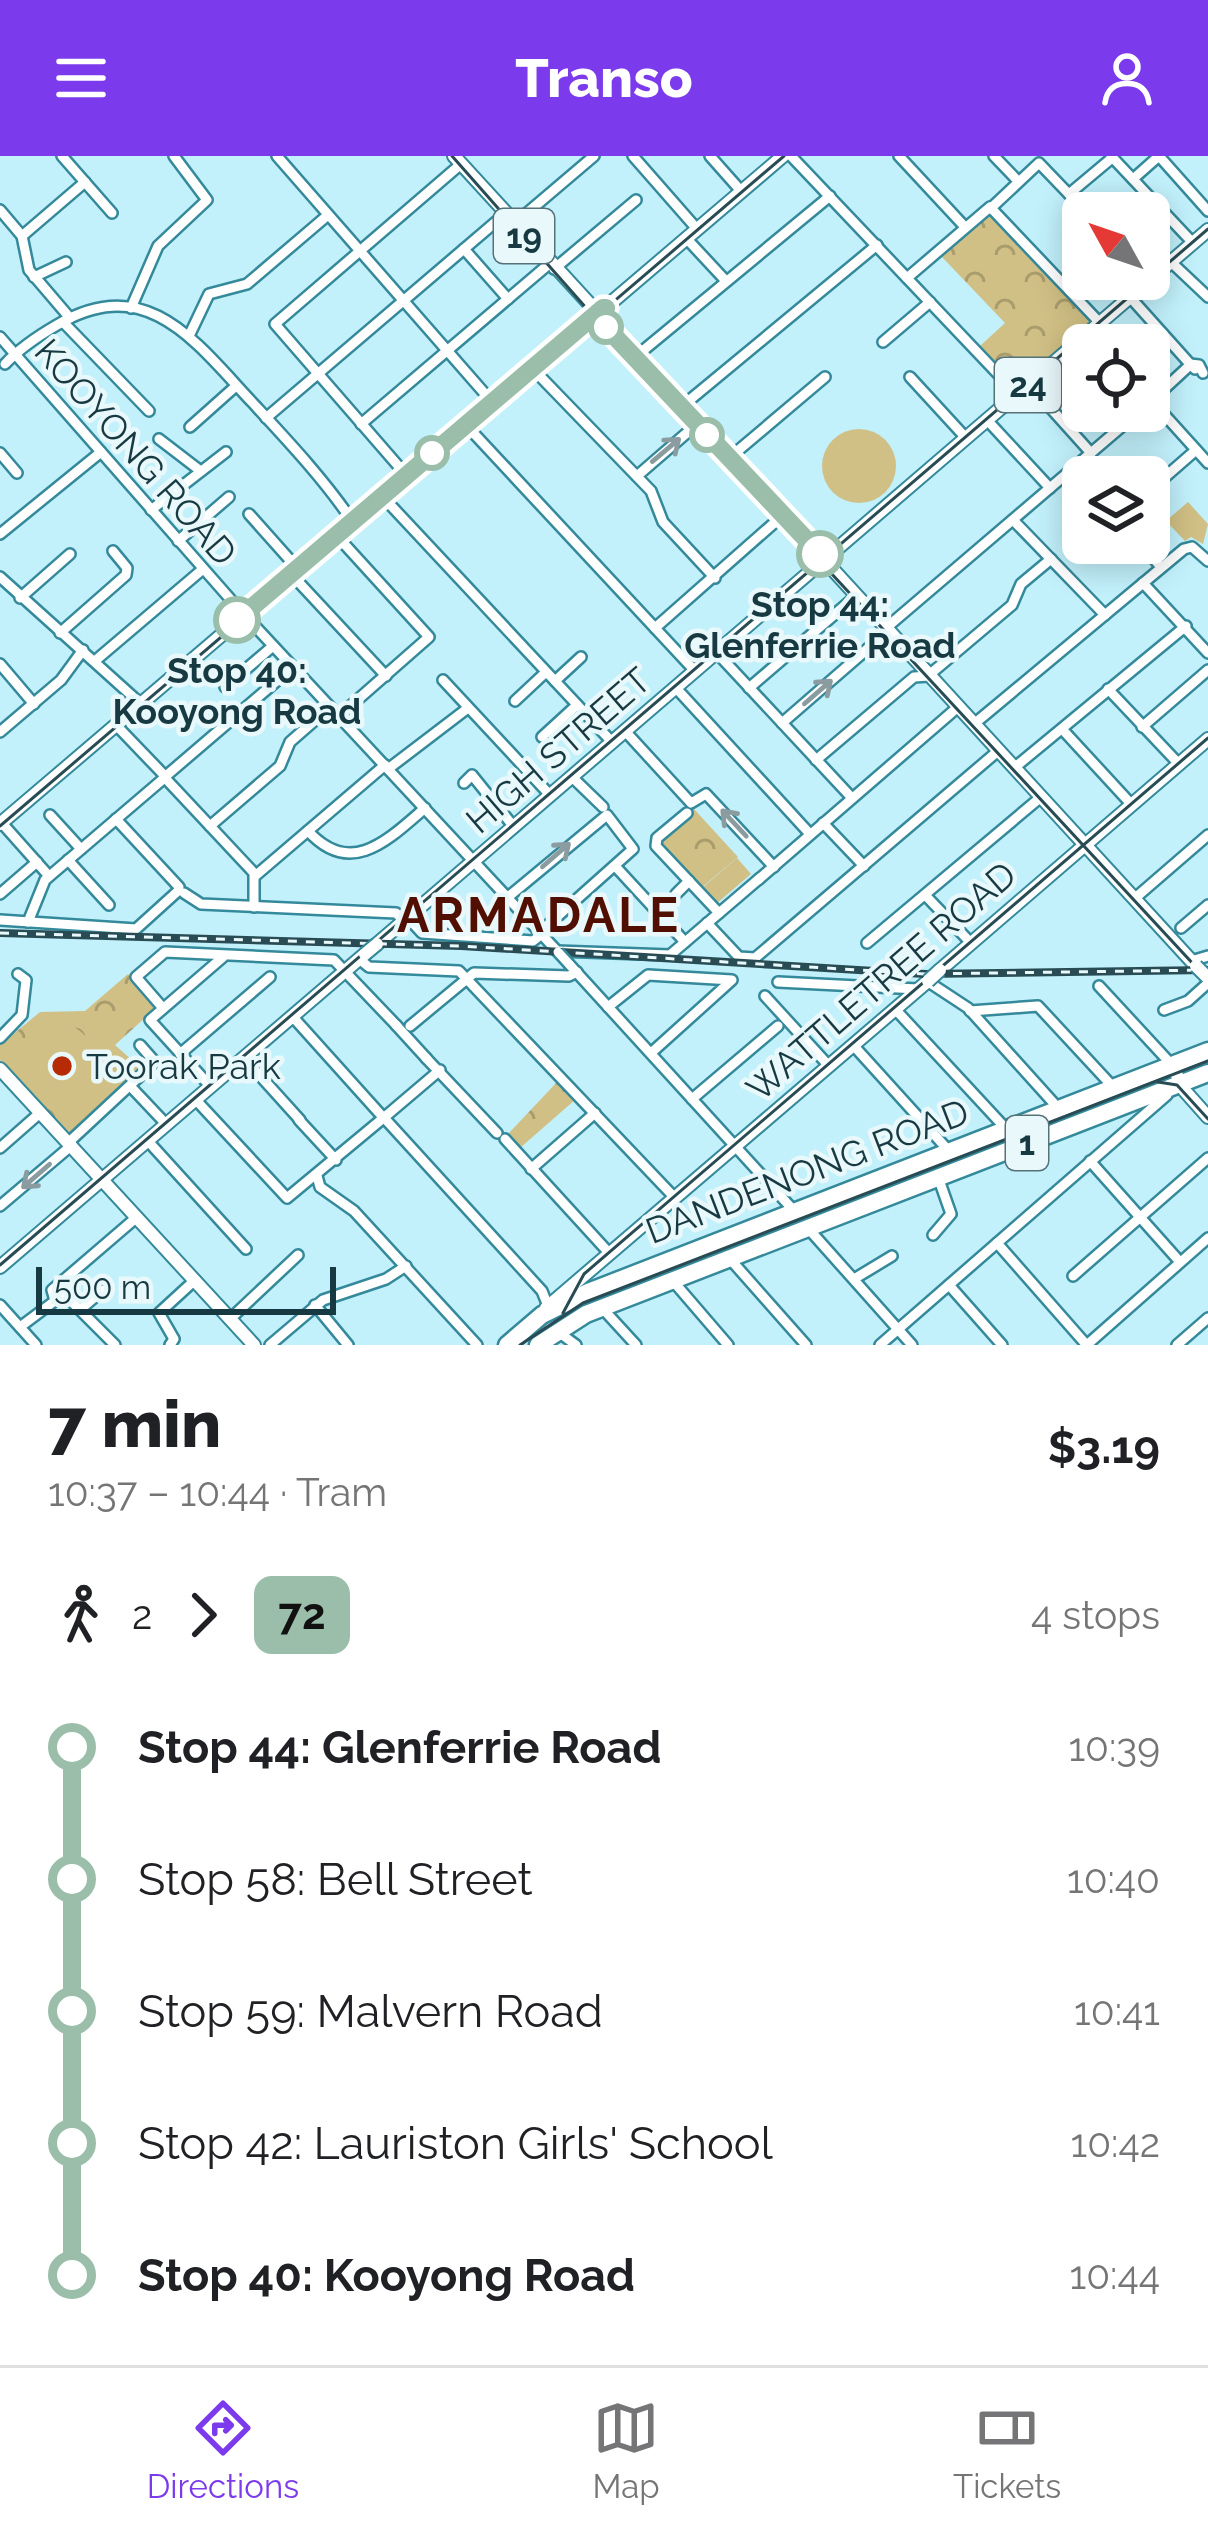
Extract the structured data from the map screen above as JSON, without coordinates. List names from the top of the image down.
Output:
{
  "streets": {
    "highway": ["1", "DANDENONG ROAD"],
    "main road": [
      "19",
      "24",
      "HIGH STREET",
      "WATTLETREE ROAD"
    ],
    "street": ["KOOYONG ROAD"]
  },
  "crossings": [
    ["19", "HIGH STREET"],
    ["19", "WATTLETREE ROAD"],
    ["KOOYONG ROAD", "HIGH STREET"],
    ["KOOYONG ROAD", "WATTLETREE ROAD"],
    ["KOOYONG ROAD", "DANDENONG ROAD"],
    ["WATTLETREE ROAD", "DANDENONG ROAD"]
  ],
  "districts": ["ARMADALE"],
  "places": ["Stop 44: Glenferrie Road", "Stop 40: Kooyong Road", "Toorak Park"],
  "lines": ["tram line 72"],
  "scale_bar": "500 m",
  "north": "top left",
  "page": {
    "header": "Transo",
    "scale": "500 m",
    "heading": ["7 min", "10:37 – 10:44 · Tram", "$3.19"],
    "legs": ["2", "72", "4 stops"],
    "list": [
      {
        "name": "Stop 44: Glenferrie Road",
        "value": "10:39"
      },
      {
        "name": "Stop 58: Bell Street",
        "value": "10:40"
      },
      {
        "name": "Stop 59: Malvern Road",
        "value": "10:41"
      },
      {
        "name": "Stop 42: Lauriston Girls' School",
        "value": "10:42"
      },
      {
        "name": "Stop 40: Kooyong Road",
        "value": "10:44"
      }
    ],
    "tabs": ["Directions", "Map", "Tickets"]
  }
}
